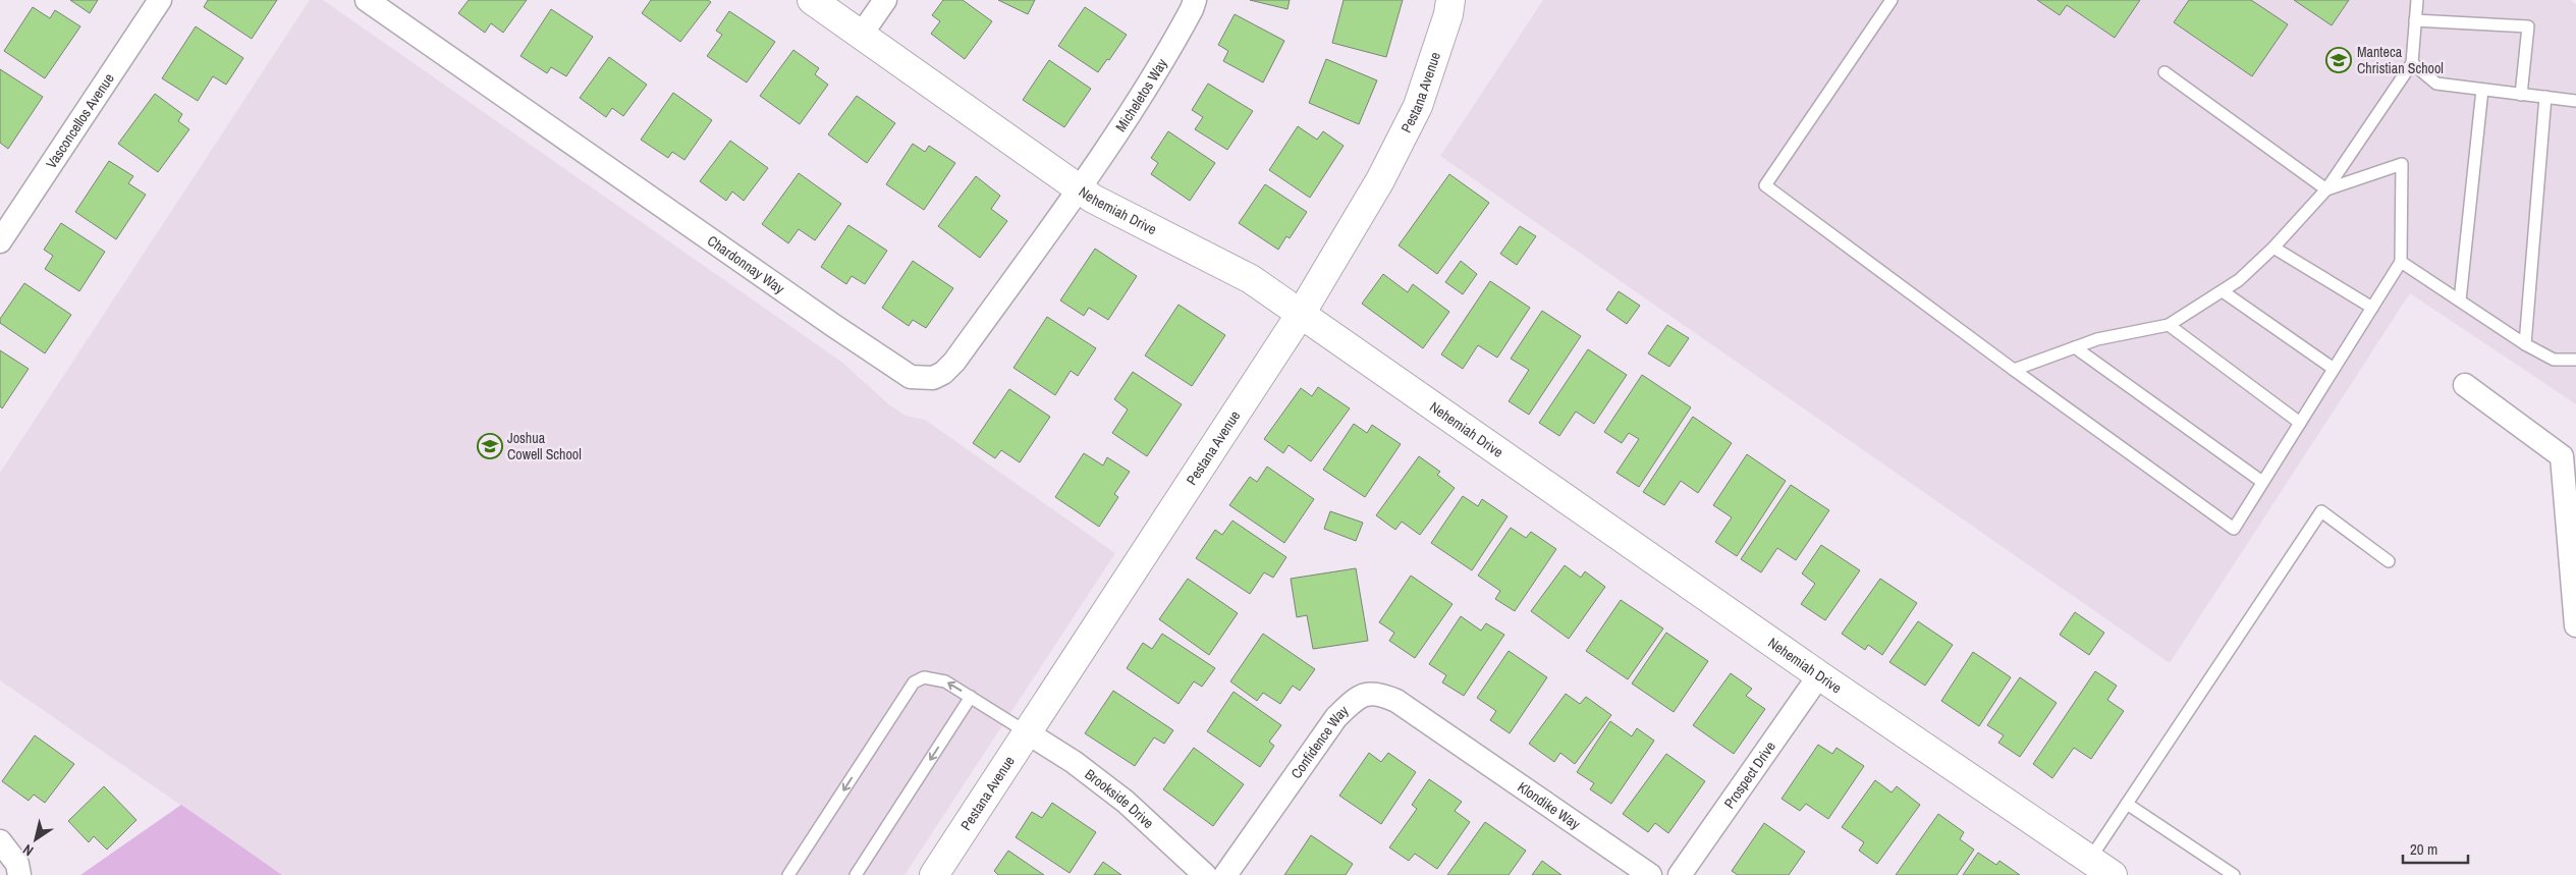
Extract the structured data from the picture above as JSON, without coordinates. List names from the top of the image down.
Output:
{
  "streets": {
    "street": [
      "Pestana Avenue",
      "Micheletos Way",
      "Vasconcellos Avenue",
      "Nehemiah Drive",
      "Chardonnay Way",
      "Confidence Way",
      "Prospect Drive",
      "Brookside Drive",
      "Klondike Way"
    ]
  },
  "crossings": [
    ["Pestana Avenue", "Nehemiah Drive"],
    ["Pestana Avenue", "Brookside Drive"],
    ["Micheletos Way", "Nehemiah Drive"],
    ["Micheletos Way", "Chardonnay Way"],
    ["Nehemiah Drive", "Chardonnay Way"],
    ["Nehemiah Drive", "Prospect Drive"],
    ["Confidence Way", "Klondike Way"]
  ],
  "places": {
    "school or university": ["Manteca Christian School", "Joshua Cowell School"]
  },
  "scale_bar": "20 m",
  "north": "bottom left"
}
